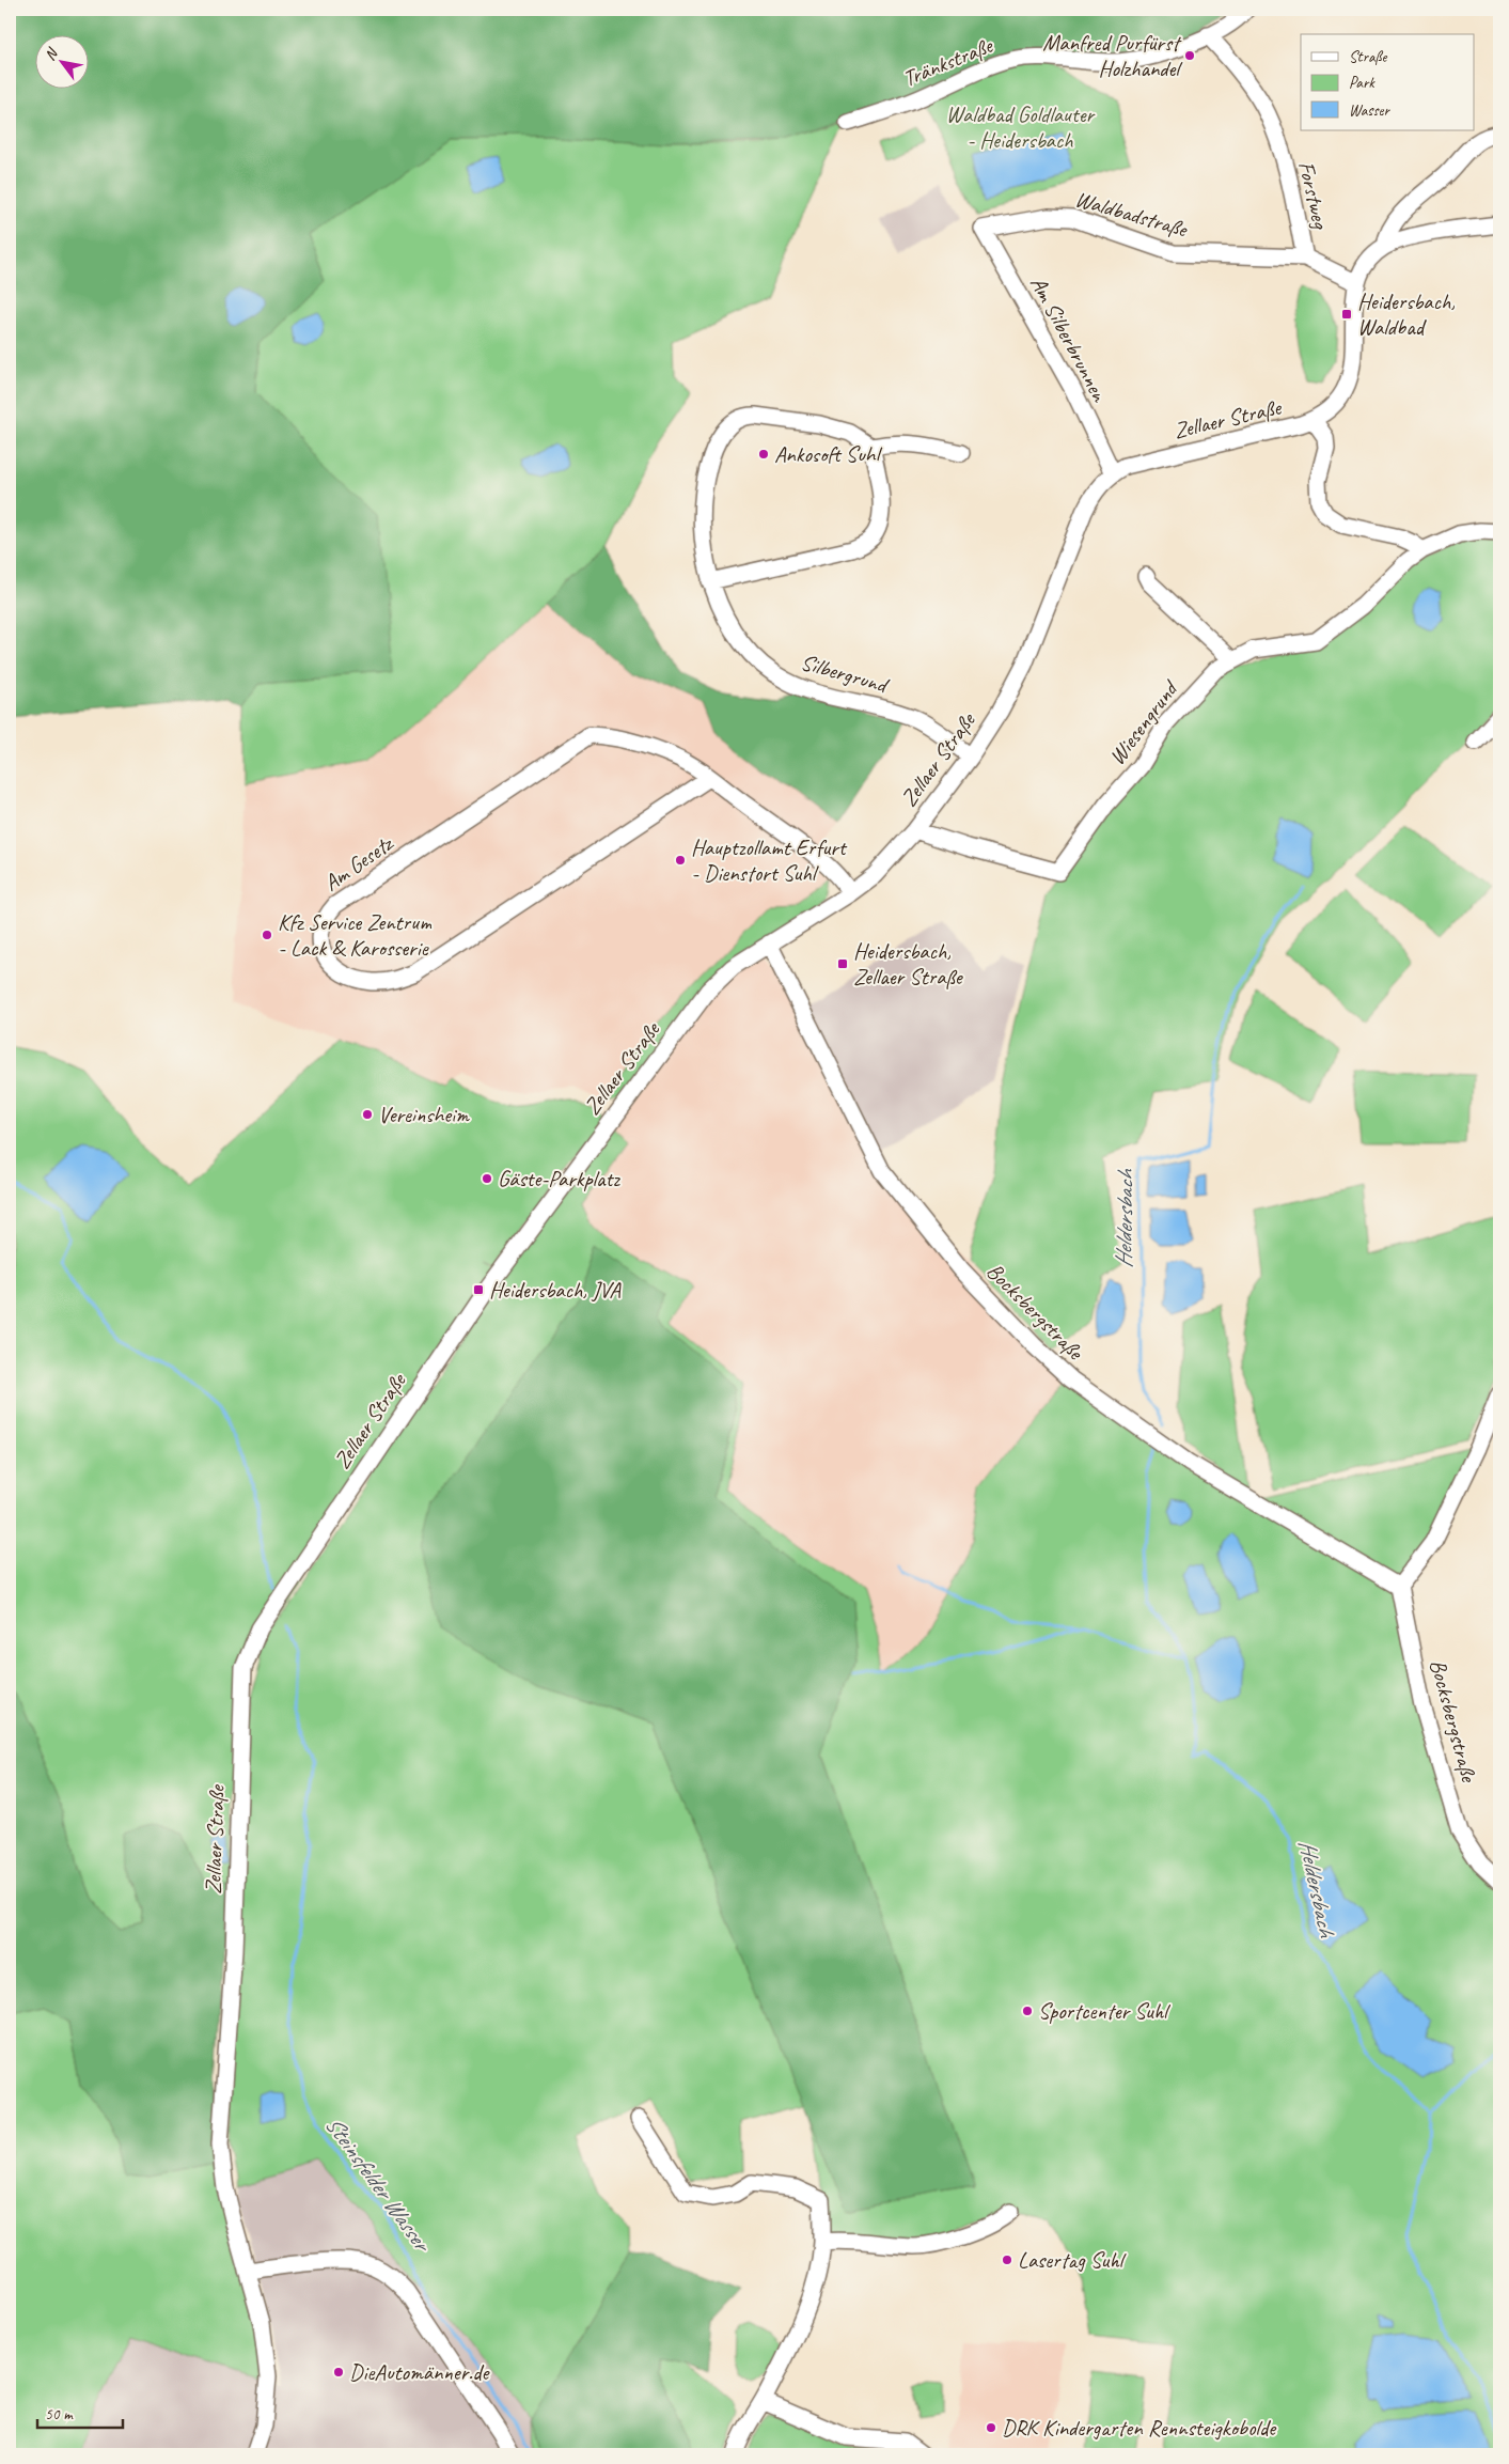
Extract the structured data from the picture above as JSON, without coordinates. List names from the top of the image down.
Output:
{
  "streets": {
    "street": [
      "Tränkstraße",
      "Forstweg",
      "Waldbadstraße",
      "Am Silberbrunnen",
      "Zellaer Straße",
      "Silbergrund",
      "Wiesengrund",
      "Am Gesetz",
      "Bocksbergstraße"
    ]
  },
  "crossings": [
    ["Tränkstraße", "Forstweg"],
    ["Forstweg", "Waldbadstraße"],
    ["Waldbadstraße", "Am Silberbrunnen"],
    ["Waldbadstraße", "Zellaer Straße"],
    ["Am Silberbrunnen", "Zellaer Straße"],
    ["Zellaer Straße", "Silbergrund"],
    ["Zellaer Straße", "Wiesengrund"],
    ["Zellaer Straße", "Am Gesetz"],
    ["Zellaer Straße", "Bocksbergstraße"]
  ],
  "water": ["Heldersbach", "Steinsfelder Wasser"],
  "parks": ["Waldbad Goldlauter - Heidersbach"],
  "places": {
    "other": [
      "Manfred Purfürst Holzhandel",
      "Ankosoft Suhl",
      "Hauptzollamt Erfurt - Dienstort Suhl",
      "Kfz Service Zentrum - Lack & Karosserie",
      "Vereinsheim",
      "Gäste-Parkplatz",
      "Sportcenter Suhl",
      "Lasertag Suhl",
      "DieAutomänner.de",
      "DRK Kindergarten Rennsteigkobolde"
    ],
    "transit": ["Heidersbach, Waldbad", "Heidersbach, Zellaer Straße", "Heidersbach, JVA"]
  },
  "legend": ["Straße", "Park", "Wasser"],
  "scale_bar": "50 m",
  "north": "top left"
}
